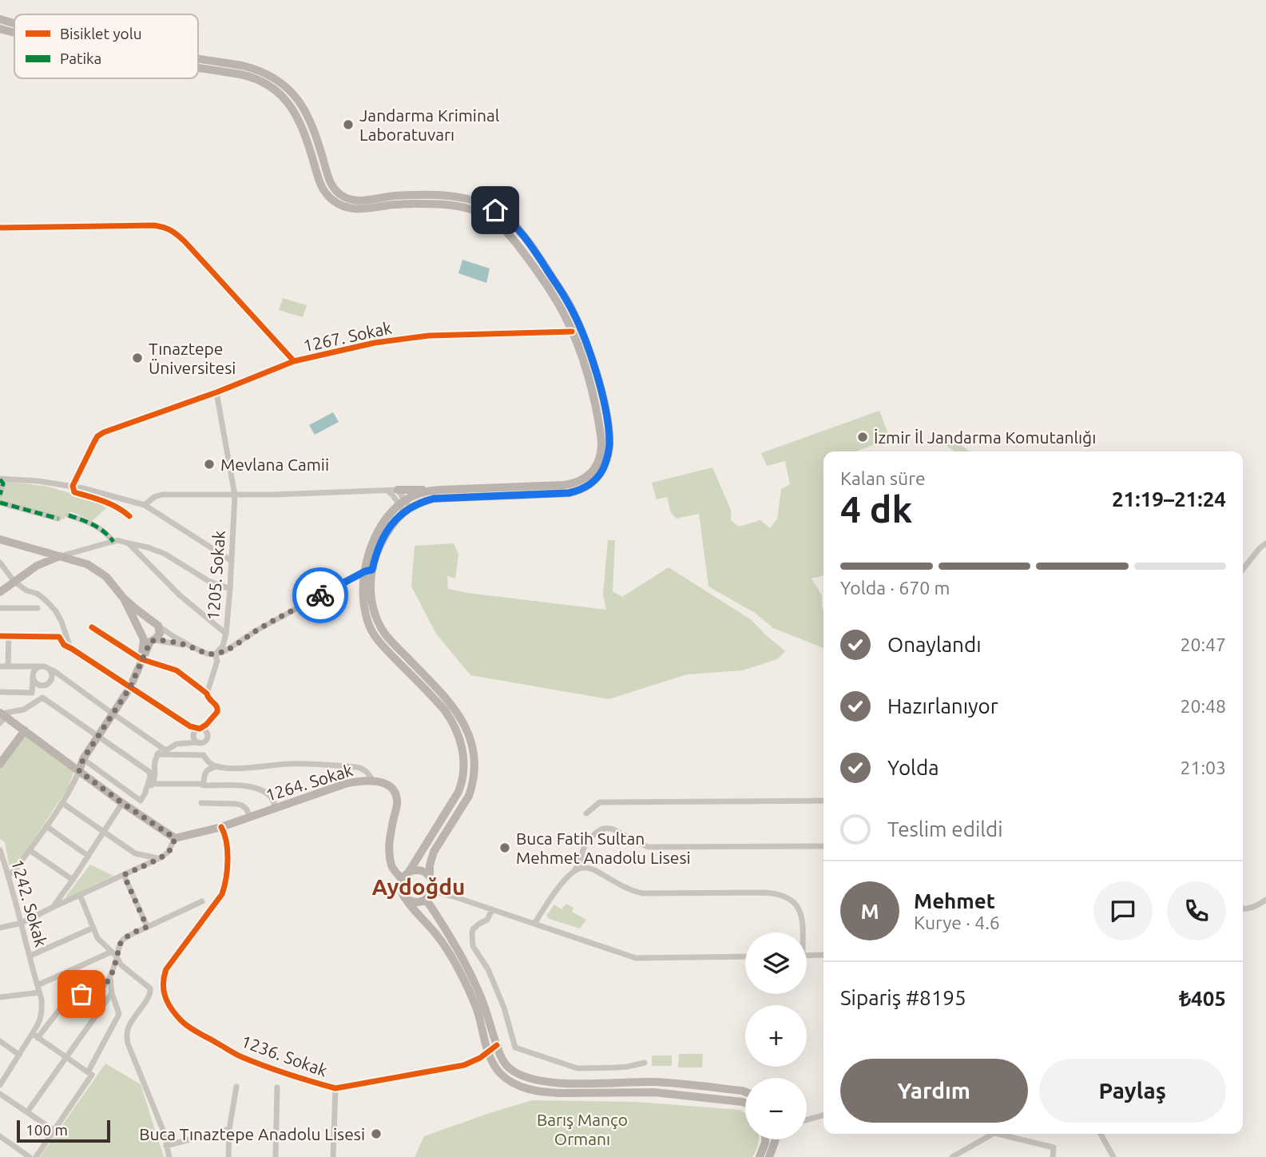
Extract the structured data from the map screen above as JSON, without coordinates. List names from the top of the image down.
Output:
{
  "streets": {
    "main road": ["1264. Sokak"],
    "street": [
      "1267. Sokak",
      "1205. Sokak",
      "1242. Sokak",
      "1236. Sokak"
    ]
  },
  "crossings": [
    ["1267. Sokak", "1205. Sokak"]
  ],
  "districts": ["Aydoğdu"],
  "parks": ["Barış Manço Ormanı"],
  "places": [
    "Jandarma Kriminal Laboratuvarı",
    "Tınaztepe Üniversitesi",
    "İzmir İl Jandarma Komutanlığı",
    "Mevlana Camii",
    "Buca Fatih Sultan Mehmet Anadolu Lisesi",
    "Buca Tınaztepe Anadolu Lisesi"
  ],
  "legend": ["Bisiklet yolu", "Patika"],
  "scale_bar": "100 m",
  "page": {
    "heading": ["4 dk", "Kalan süre", "21:19–21:24"],
    "panel": [
      "Mehmet",
      "Kurye · 4.6",
      "Sipariş #8195",
      "₺405"
    ],
    "bar": "Yolda · 670 m",
    "list": [
      ["Onaylandı", "20:47"],
      ["Hazırlanıyor", "20:48"],
      ["Yolda", "21:03"],
      "Teslim edildi"
    ],
    "round": "M",
    "map_buttons": ["+", "−"],
    "buttons": ["Yardım", "Paylaş"],
    "scale": "100 m"
  }
}
